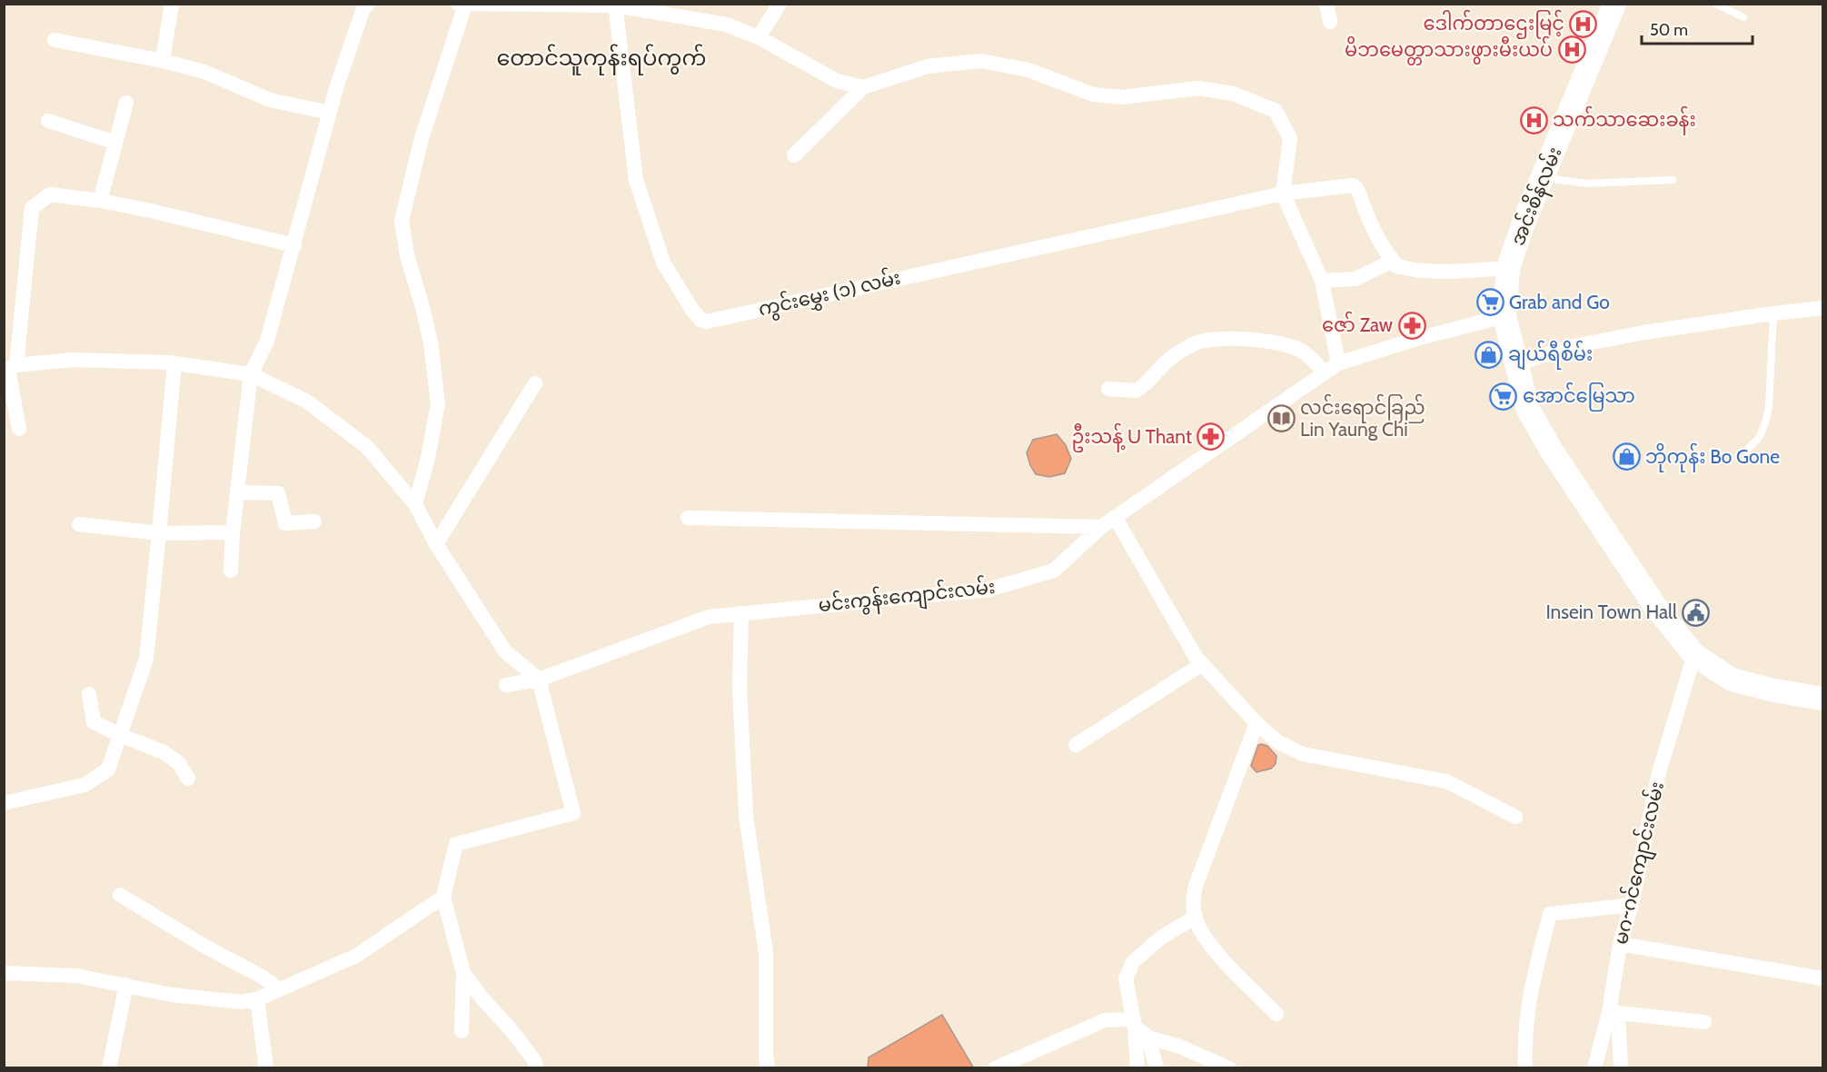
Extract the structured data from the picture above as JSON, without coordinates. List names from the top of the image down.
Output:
{
  "streets": {
    "main road": ["အင်းစိန်လမ်း"],
    "street": ["ကွင်းမွှေး (၁) လမ်း", "မင်းကွန်းကျောင်းလမ်း", "မဂ~ဂင်ကျောင်းလမ်း"]
  },
  "crossings": [
    ["အင်းစိန်လမ်း", "မင်းကွန်းကျောင်းလမ်း"],
    ["အင်းစိန်လမ်း", "မဂ~ဂင်ကျောင်းလမ်း"]
  ],
  "districts": ["တောင်သူကုန်းရပ်ကွက်"],
  "places": {
    "hospital": ["ဒေါက်တာဌေးမြင့်", "မိဘမေတ္တာသားဖွားမီးယပ်", "သက်သာဆေးခန်း"],
    "supermarket": ["Grab and Go", "အောင်မြေသာ"],
    "pharmacy": ["ဇော် Zaw", "ဦးသန့် U Thant"],
    "shop": ["ချယ်ရီစိမ်း", "ဘိုကုန်း Bo Gone"],
    "library": ["လင်းရောင်ခြည် Lin Yaung Chi"],
    "public building": ["Insein Town Hall"]
  },
  "scale_bar": "50 m"
}
